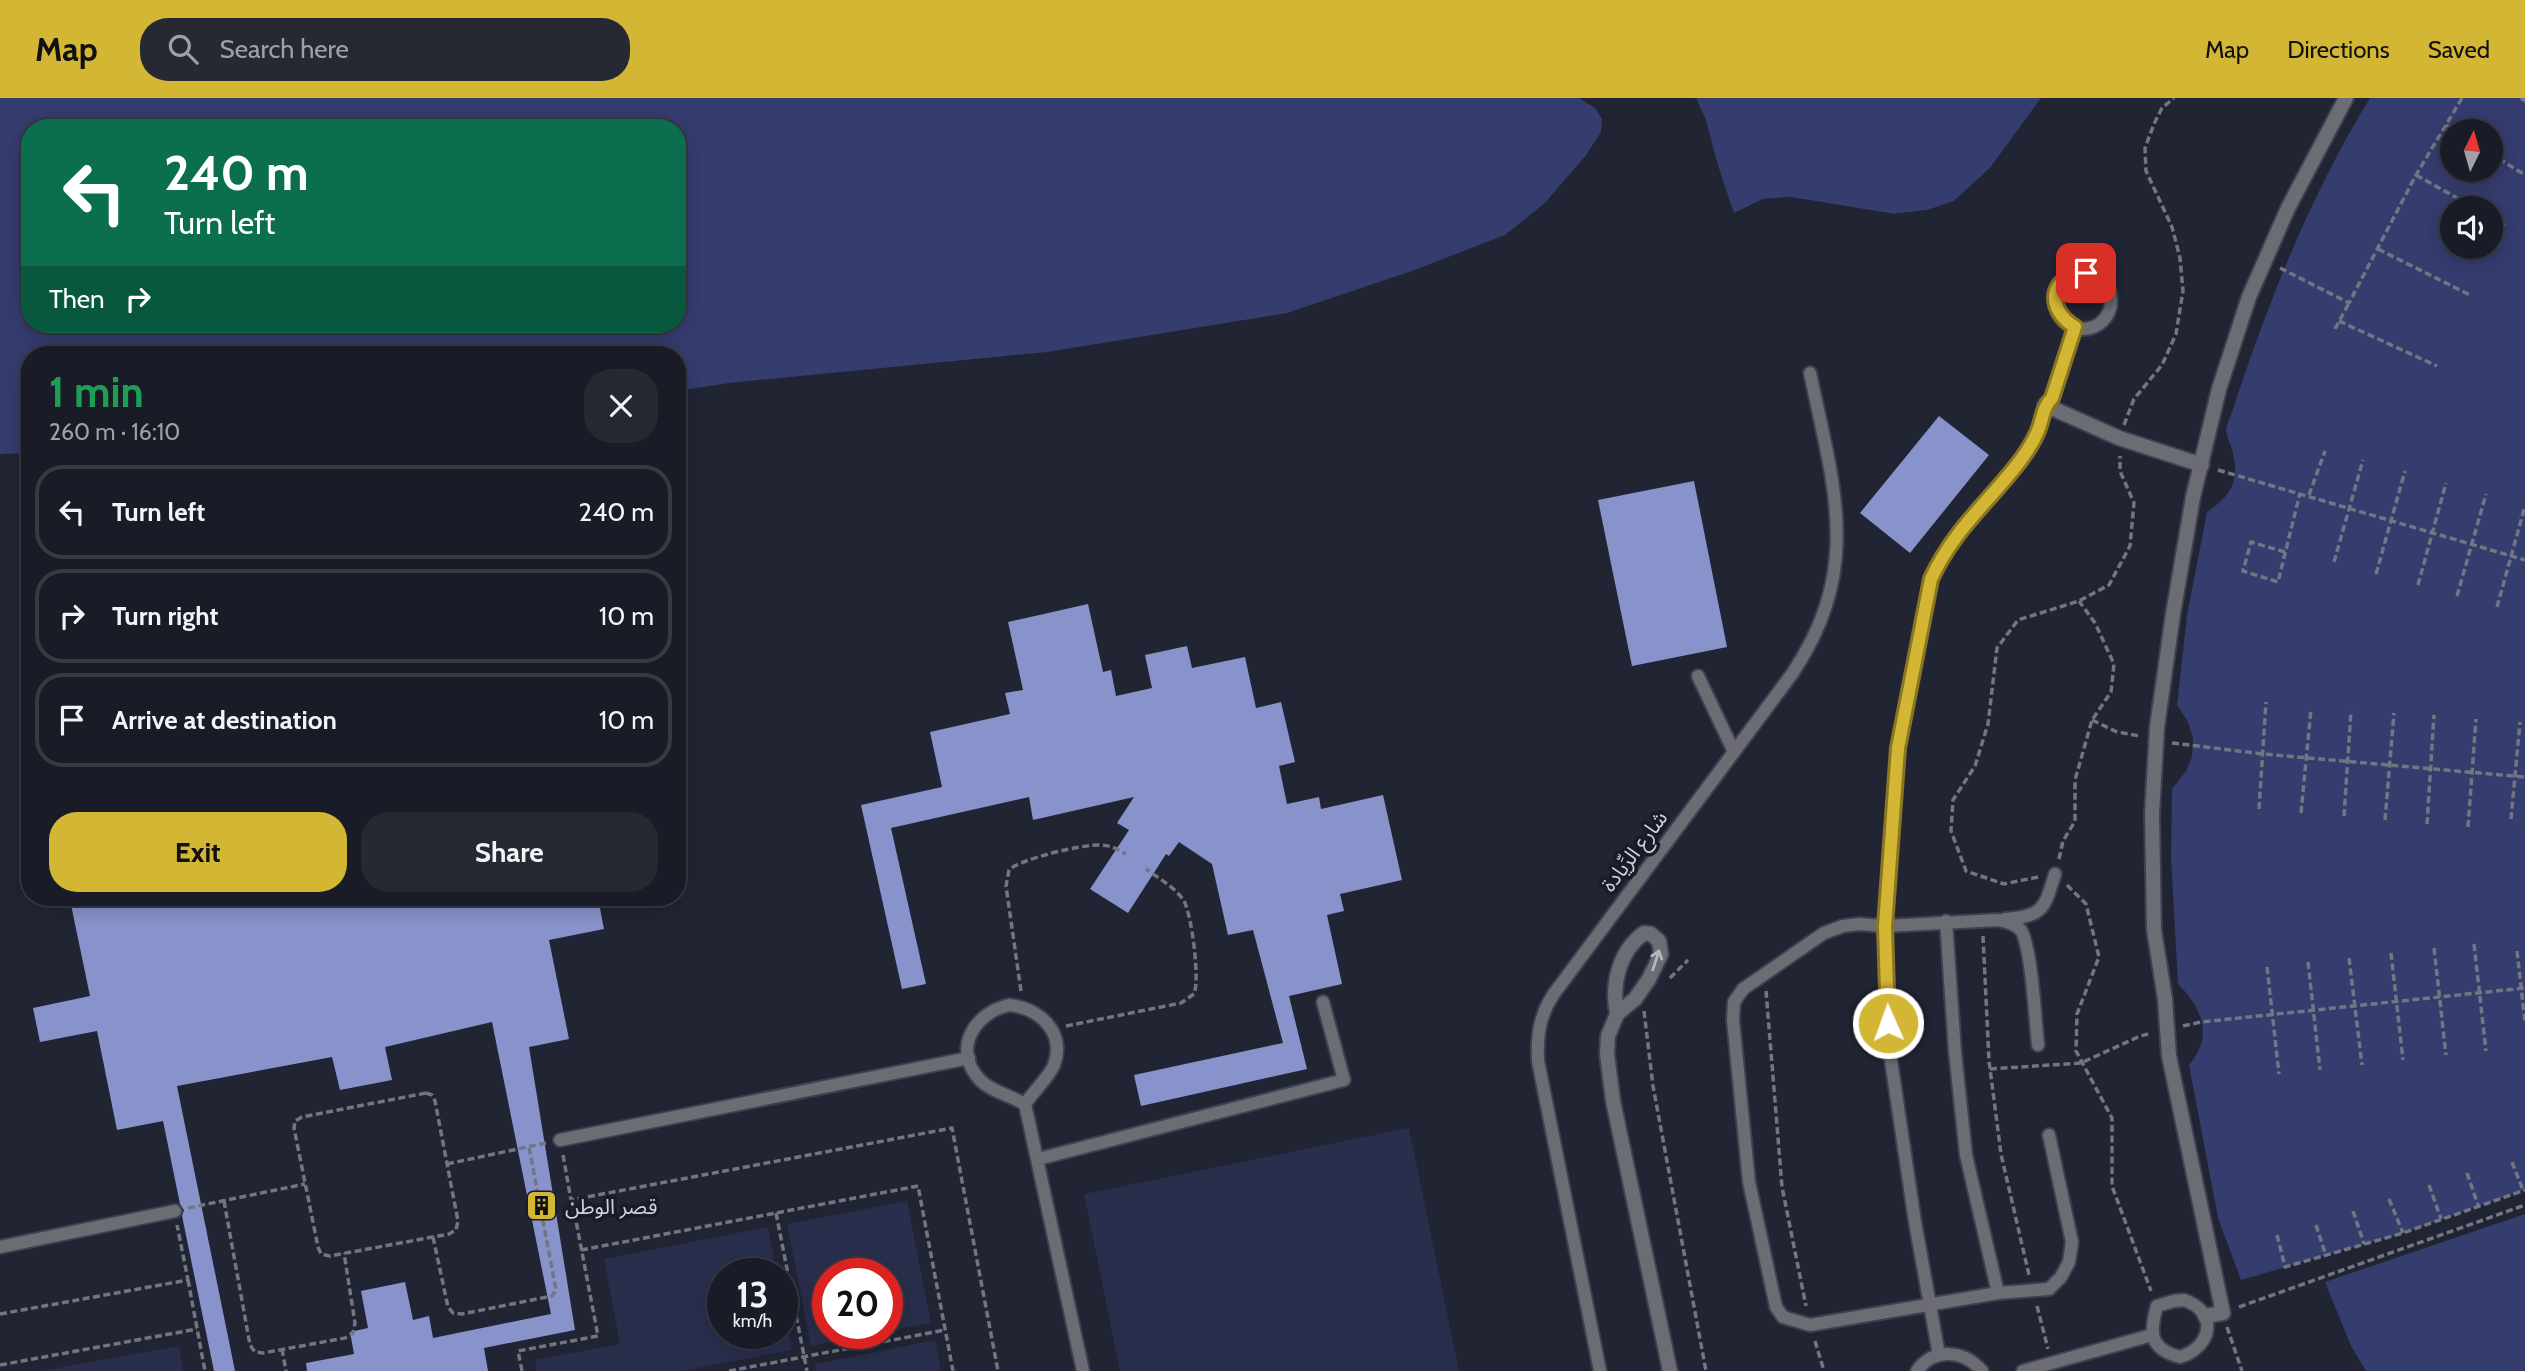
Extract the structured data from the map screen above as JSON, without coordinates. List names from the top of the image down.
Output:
{
  "streets": {
    "lane": ["شارع الرِّيادة"]
  },
  "places": {
    "building": ["قصر الوطن"]
  },
  "north": "top",
  "page": {
    "header": "Map",
    "search": "Search here",
    "nav": ["Map", "Directions", "Saved"],
    "turn": ["240 m", "Turn left"],
    "then": "Then",
    "heading": ["1 min", "260 m · 16:10"],
    "list": [
      {
        "name": "Turn left",
        "value": "240 m"
      },
      {
        "name": "Turn right",
        "value": "10 m"
      },
      {
        "name": "Arrive at destination",
        "value": "10 m"
      }
    ],
    "buttons": ["Exit", "Share"],
    "speed": "13 km/h",
    "limit": "20"
  }
}
